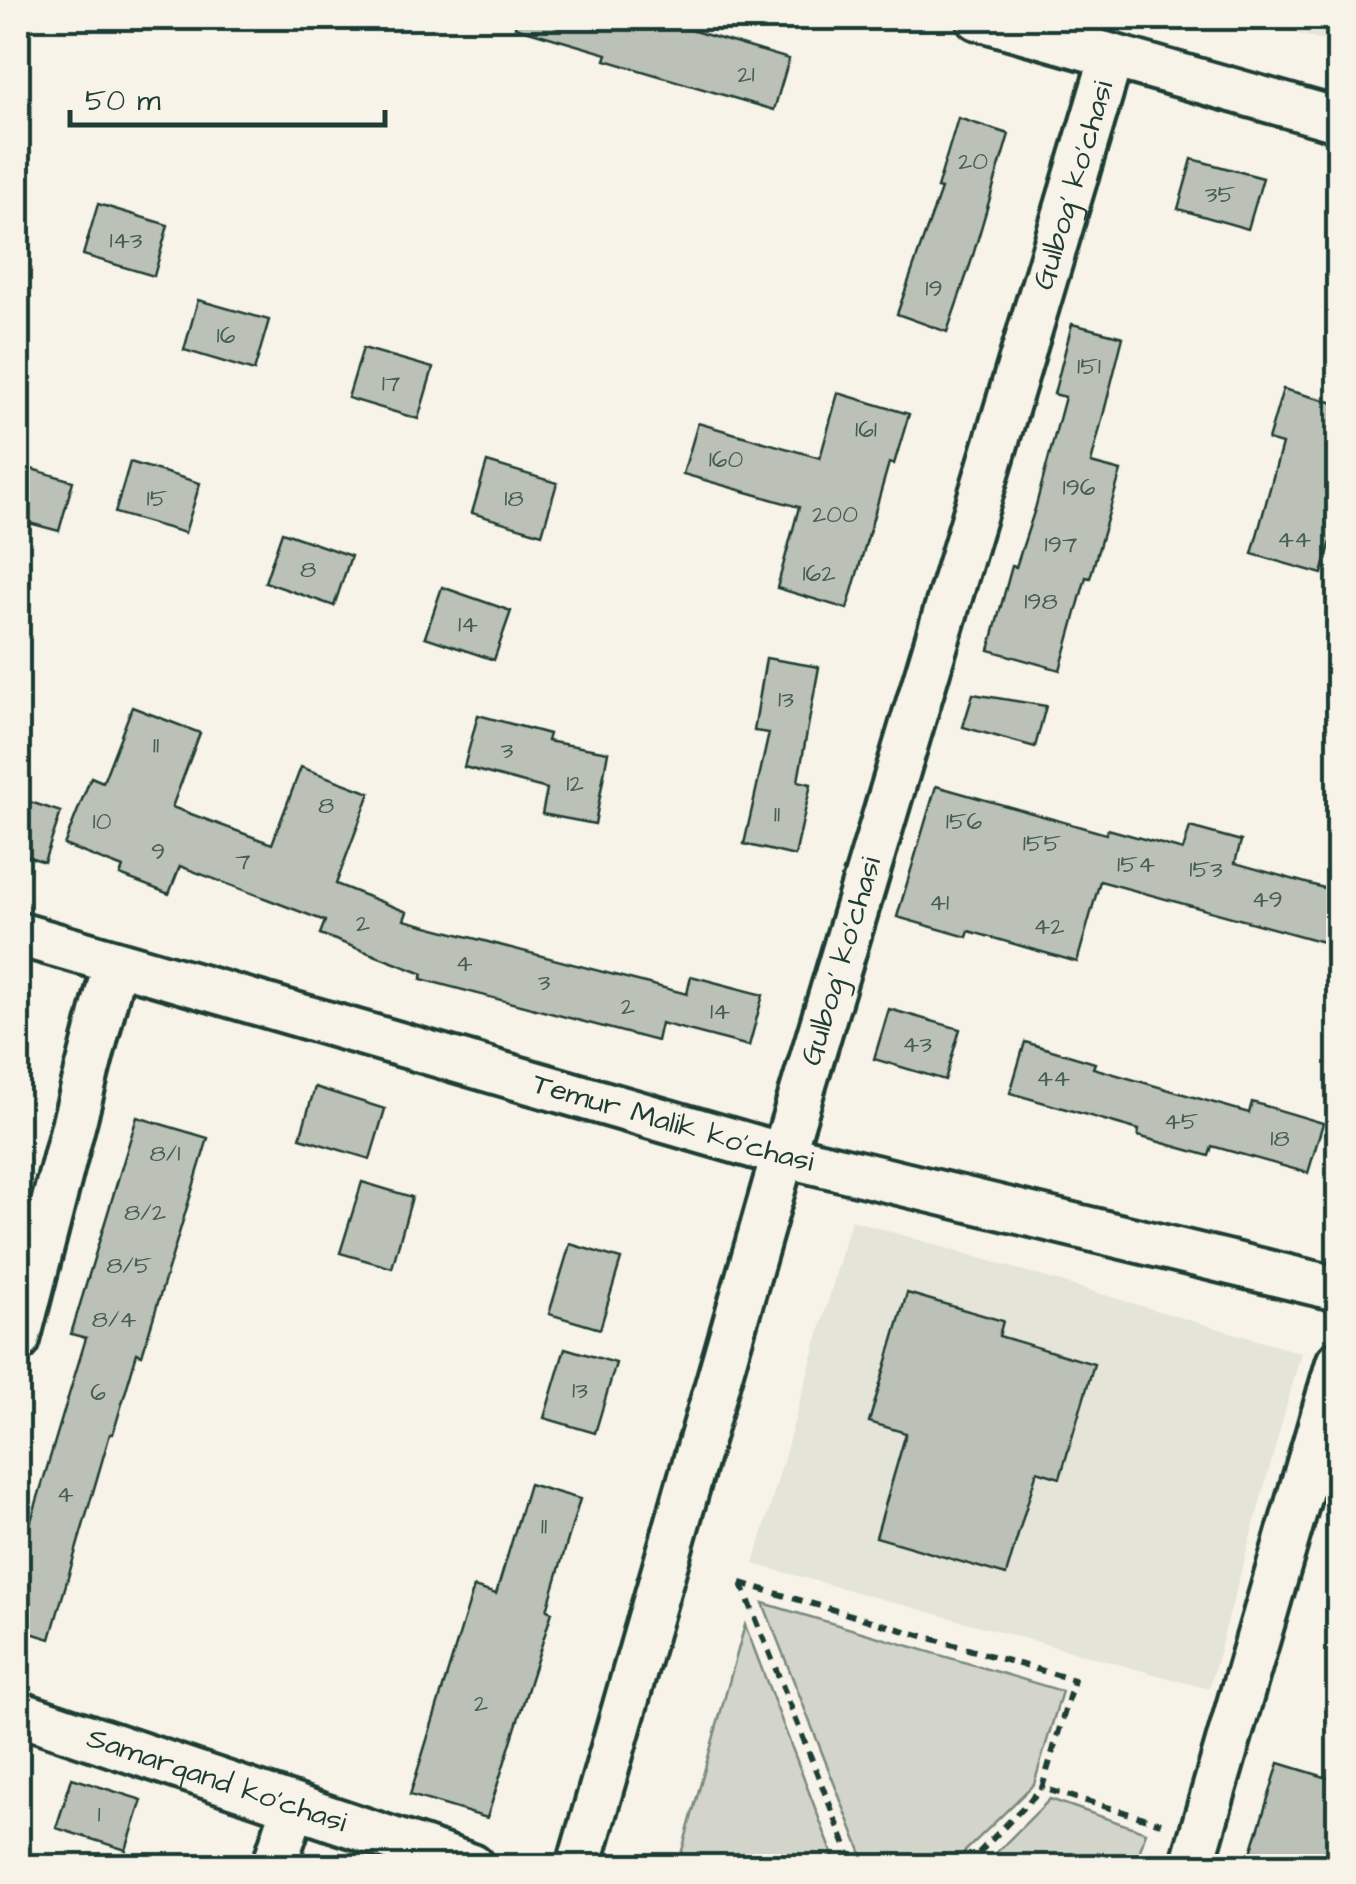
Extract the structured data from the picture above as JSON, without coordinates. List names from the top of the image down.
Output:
{
  "streets": {
    "street": ["Gulbog' ko'chasi", "Temur Malik ko'chasi", "Samarqand ko'chasi"]
  },
  "crossings": [
    ["Gulbog' ko'chasi", "Temur Malik ko'chasi"]
  ],
  "house_numbers": [
    "21",
    "20",
    "35",
    "143",
    "19",
    "16",
    "151",
    "17",
    "161",
    "160",
    "196",
    "15",
    "18",
    "200",
    "44",
    "197",
    "8",
    "162",
    "198",
    "14",
    "13",
    "11",
    "3",
    "12",
    "8",
    "11",
    "10",
    "156",
    "155",
    "9",
    "7",
    "154",
    "153",
    "49",
    "41",
    "2",
    "42",
    "4",
    "3",
    "2",
    "14",
    "43",
    "44",
    "45",
    "18",
    "8/1",
    "8/2",
    "8/5",
    "8/4",
    "13",
    "6",
    "4",
    "11",
    "2",
    "1"
  ],
  "scale_bar": "50 m"
}
